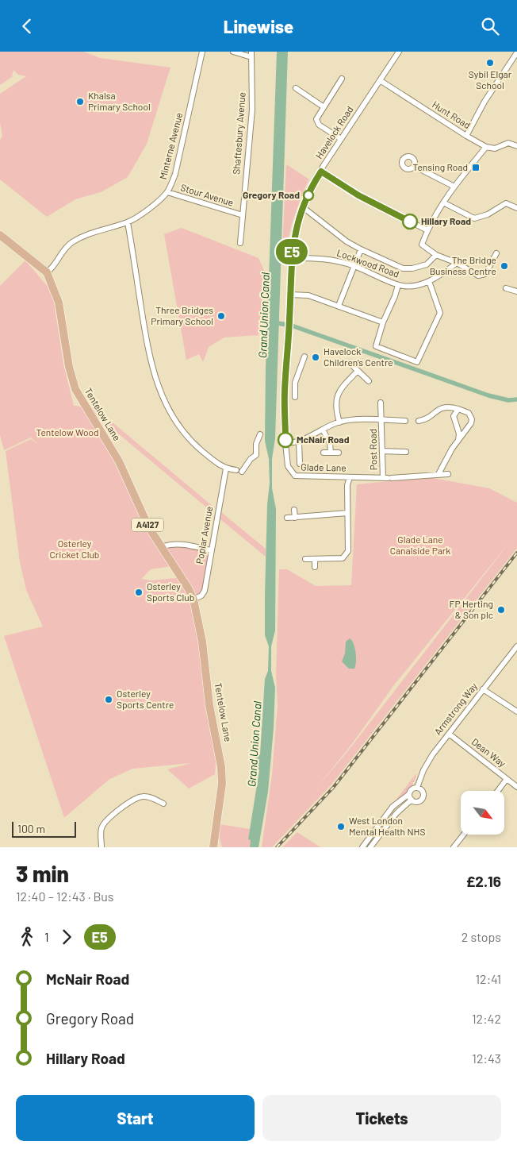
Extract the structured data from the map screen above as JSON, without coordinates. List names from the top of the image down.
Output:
{
  "streets": {
    "main road": ["Tentelow Lane", "A4127"],
    "street": [
      "Hunt Road",
      "Havelock Road",
      "Shaftesbury Avenue",
      "Minterne Avenue",
      "Stour Avenue",
      "Lockwood Road",
      "Post Road",
      "Glade Lane",
      "Poplar Avenue",
      "Armstrong Way",
      "Dean Way"
    ]
  },
  "crossings": [
    ["Hunt Road", "Havelock Road"],
    ["Havelock Road", "Lockwood Road"],
    ["Havelock Road", "Glade Lane"],
    ["Shaftesbury Avenue", "Stour Avenue"],
    ["Minterne Avenue", "Stour Avenue"],
    ["Minterne Avenue", "Tentelow Lane"],
    ["Tentelow Lane", "Poplar Avenue"],
    ["Post Road", "Glade Lane"],
    ["Armstrong Way", "Dean Way"]
  ],
  "water": ["Grand Union Canal"],
  "parks": ["Tentelow Wood", "Glade Lane Canalside Park", "Osterley Cricket Club"],
  "places": {
    "other": [
      "Sybil Elgar School",
      "Khalsa Primary School",
      "Gregory Road",
      "Hillary Road",
      "The Bridge Business Centre",
      "Three Bridges Primary School",
      "Havelock Children's Centre",
      "McNair Road",
      "Osterley Sports Club",
      "FP Herting & Son plc",
      "Osterley Sports Centre",
      "West London Mental Health NHS"
    ],
    "transit": ["Tensing Road"]
  },
  "lines": ["bus line E5"],
  "scale_bar": "100 m",
  "north": "bottom right",
  "page": {
    "header": "Linewise",
    "on_map": "E5",
    "scale": "100 m",
    "heading": ["3 min", "12:40 – 12:43 · Bus", "£2.16"],
    "legs": ["1", "E5", "2 stops"],
    "list": [
      {
        "name": "McNair Road",
        "value": "12:41"
      },
      {
        "name": "Gregory Road",
        "value": "12:42"
      },
      {
        "name": "Hillary Road",
        "value": "12:43"
      }
    ],
    "buttons": ["Start", "Tickets"]
  }
}
